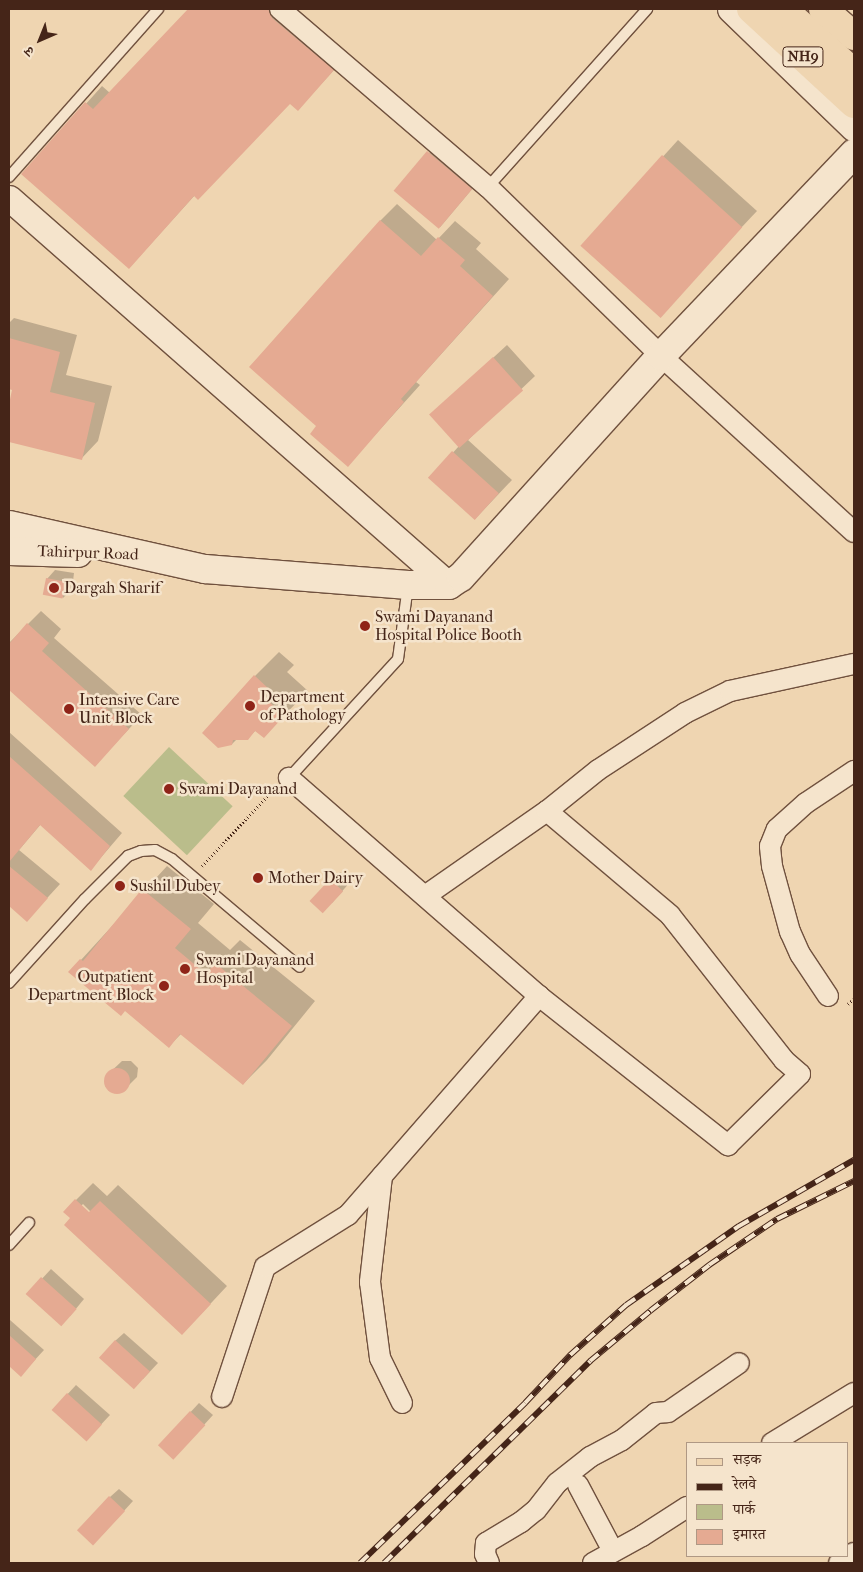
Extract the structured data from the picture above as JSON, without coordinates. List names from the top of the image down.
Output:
{
  "streets": {
    "main road": ["NH9", "Tahirpur Road"]
  },
  "places": [
    "Dargah Sharif",
    "Swami Dayanand Hospital Police Booth",
    "Department of Pathology",
    "Intensive Care Unit Block",
    "Swami Dayanand",
    "Mother Dairy",
    "Sushil Dubey",
    "Swami Dayanand Hospital",
    "Outpatient Department Block"
  ],
  "legend": [
    "सड़क",
    "रेलवे",
    "पार्क",
    "इमारत"
  ],
  "north": "bottom left"
}
